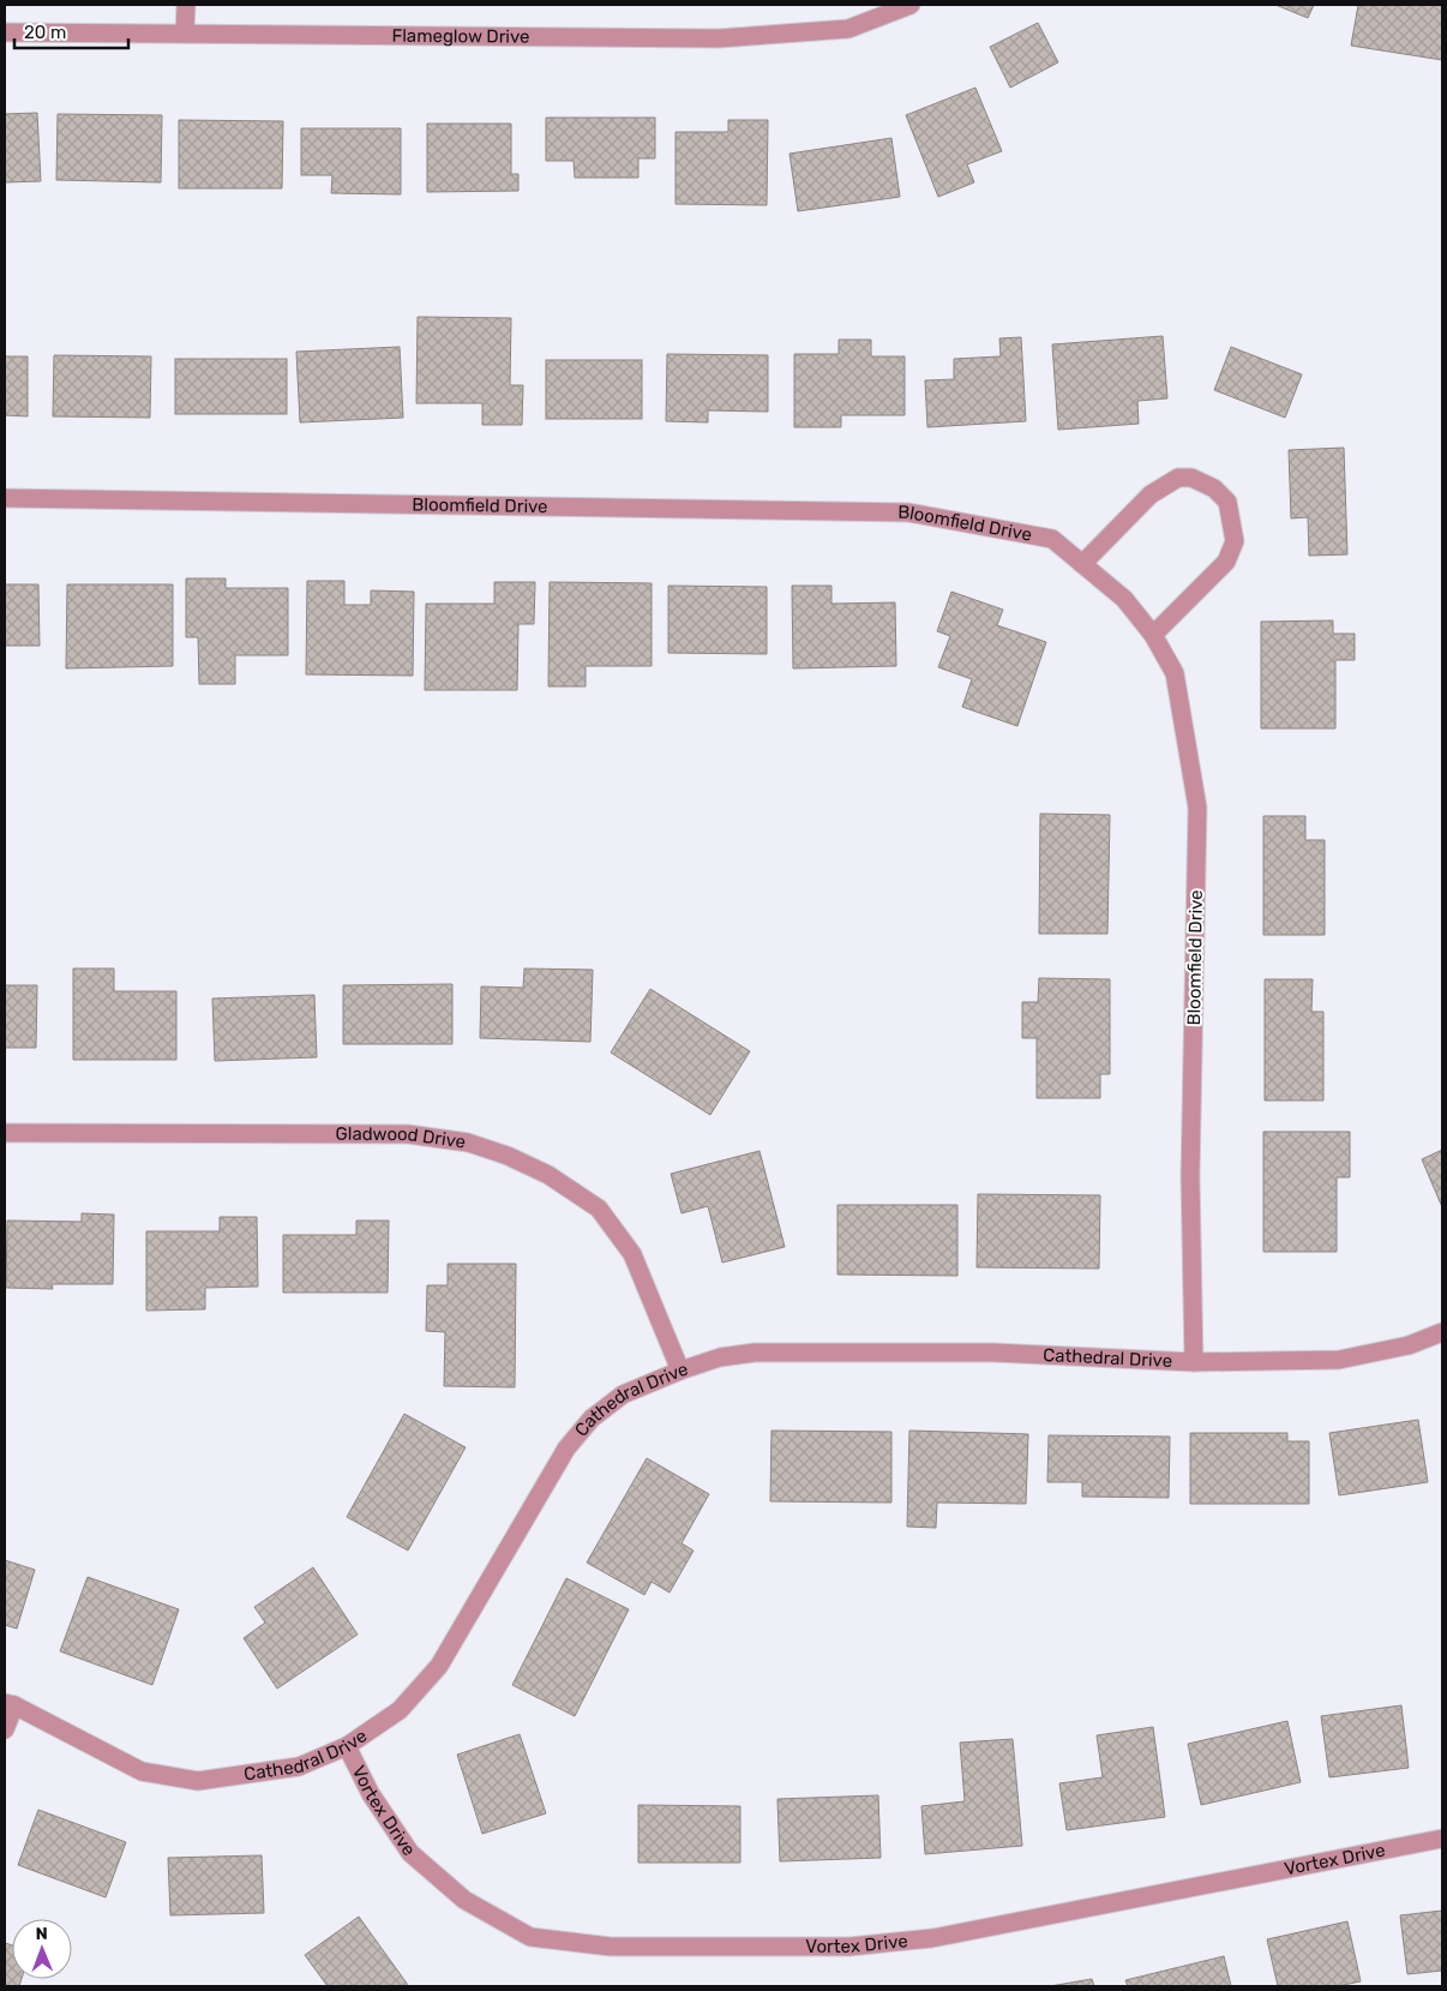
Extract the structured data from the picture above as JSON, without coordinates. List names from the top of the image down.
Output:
{
  "streets": {
    "street": [
      "Flameglow Drive",
      "Bloomfield Drive",
      "Gladwood Drive",
      "Cathedral Drive",
      "Vortex Drive"
    ]
  },
  "crossings": [
    ["Bloomfield Drive", "Cathedral Drive"],
    ["Gladwood Drive", "Cathedral Drive"],
    ["Cathedral Drive", "Vortex Drive"]
  ],
  "scale_bar": "20 m",
  "north": "top"
}
